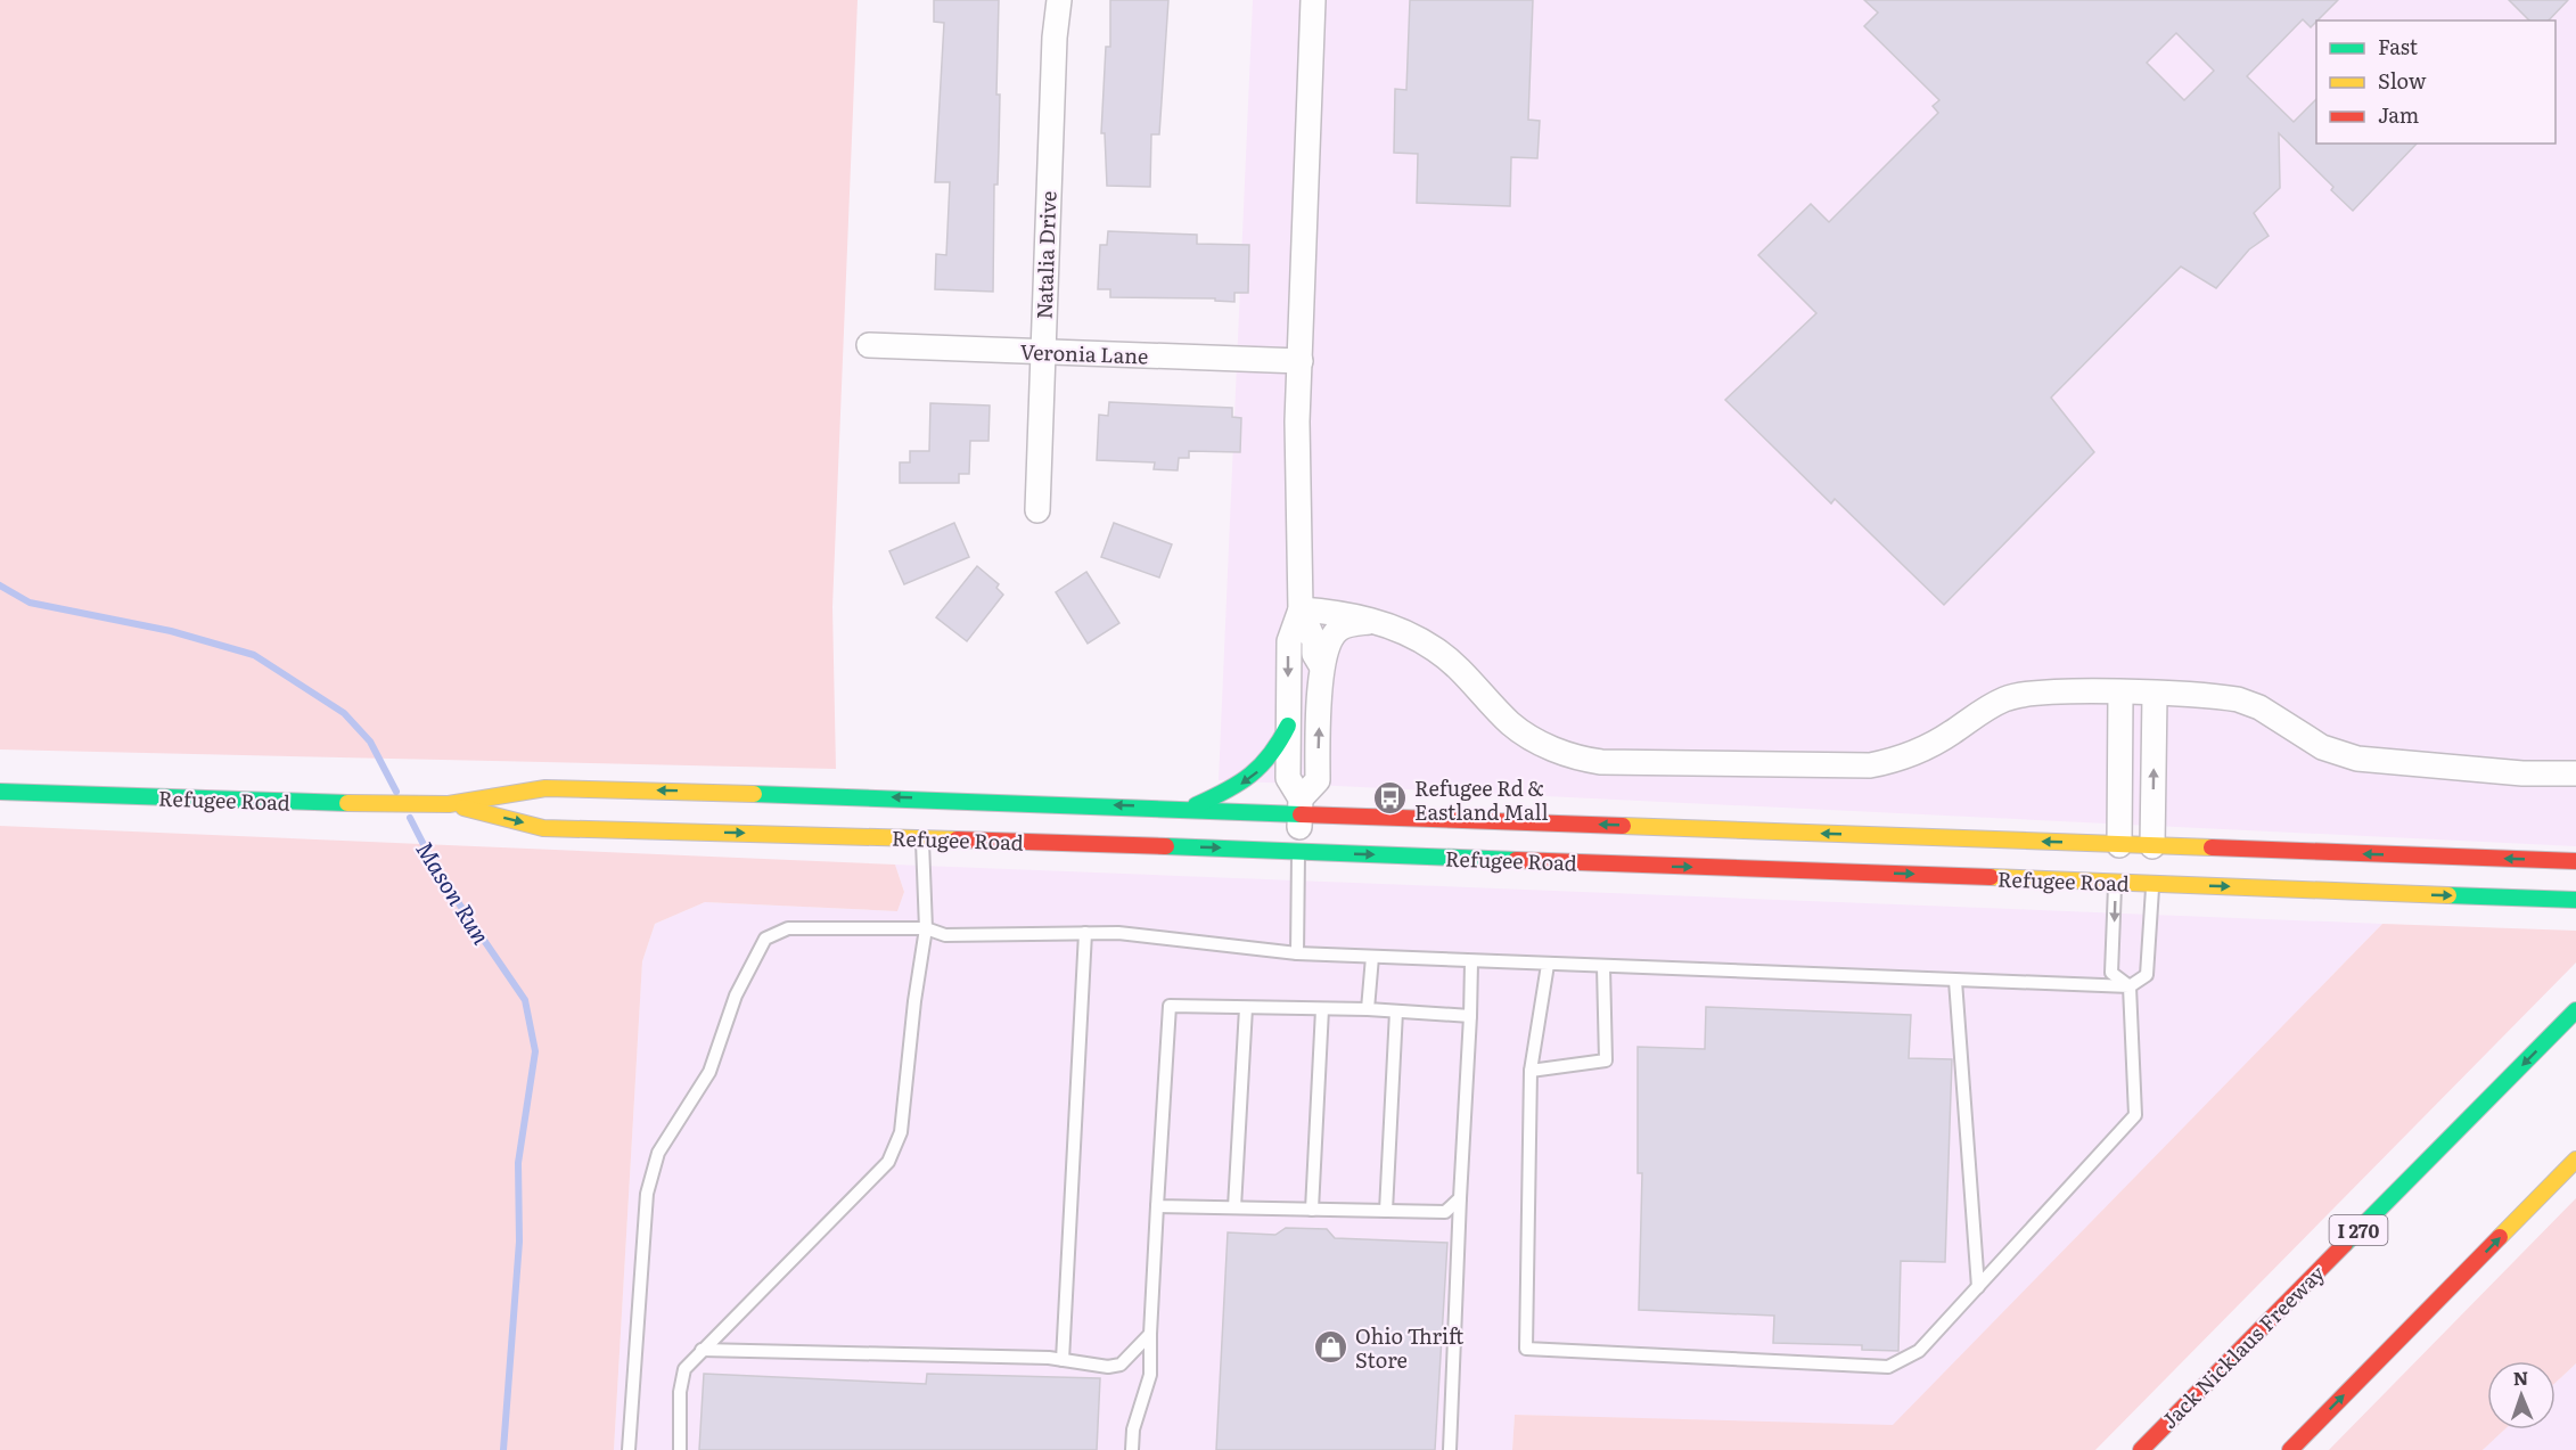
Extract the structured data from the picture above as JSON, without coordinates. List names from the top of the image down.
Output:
{
  "streets": {
    "main road": ["Refugee Road", "I 270", "Jack Nicklaus Freeway"],
    "street": ["Natalia Drive", "Veronia Lane"]
  },
  "crossings": [
    ["Natalia Drive", "Veronia Lane"]
  ],
  "water": ["Mason Run"],
  "places": {
    "bus stop": ["Refugee Rd & Eastland Mall"],
    "shop": ["Ohio Thrift Store"]
  },
  "legend": ["Fast", "Slow", "Jam"],
  "north": "top"
}
